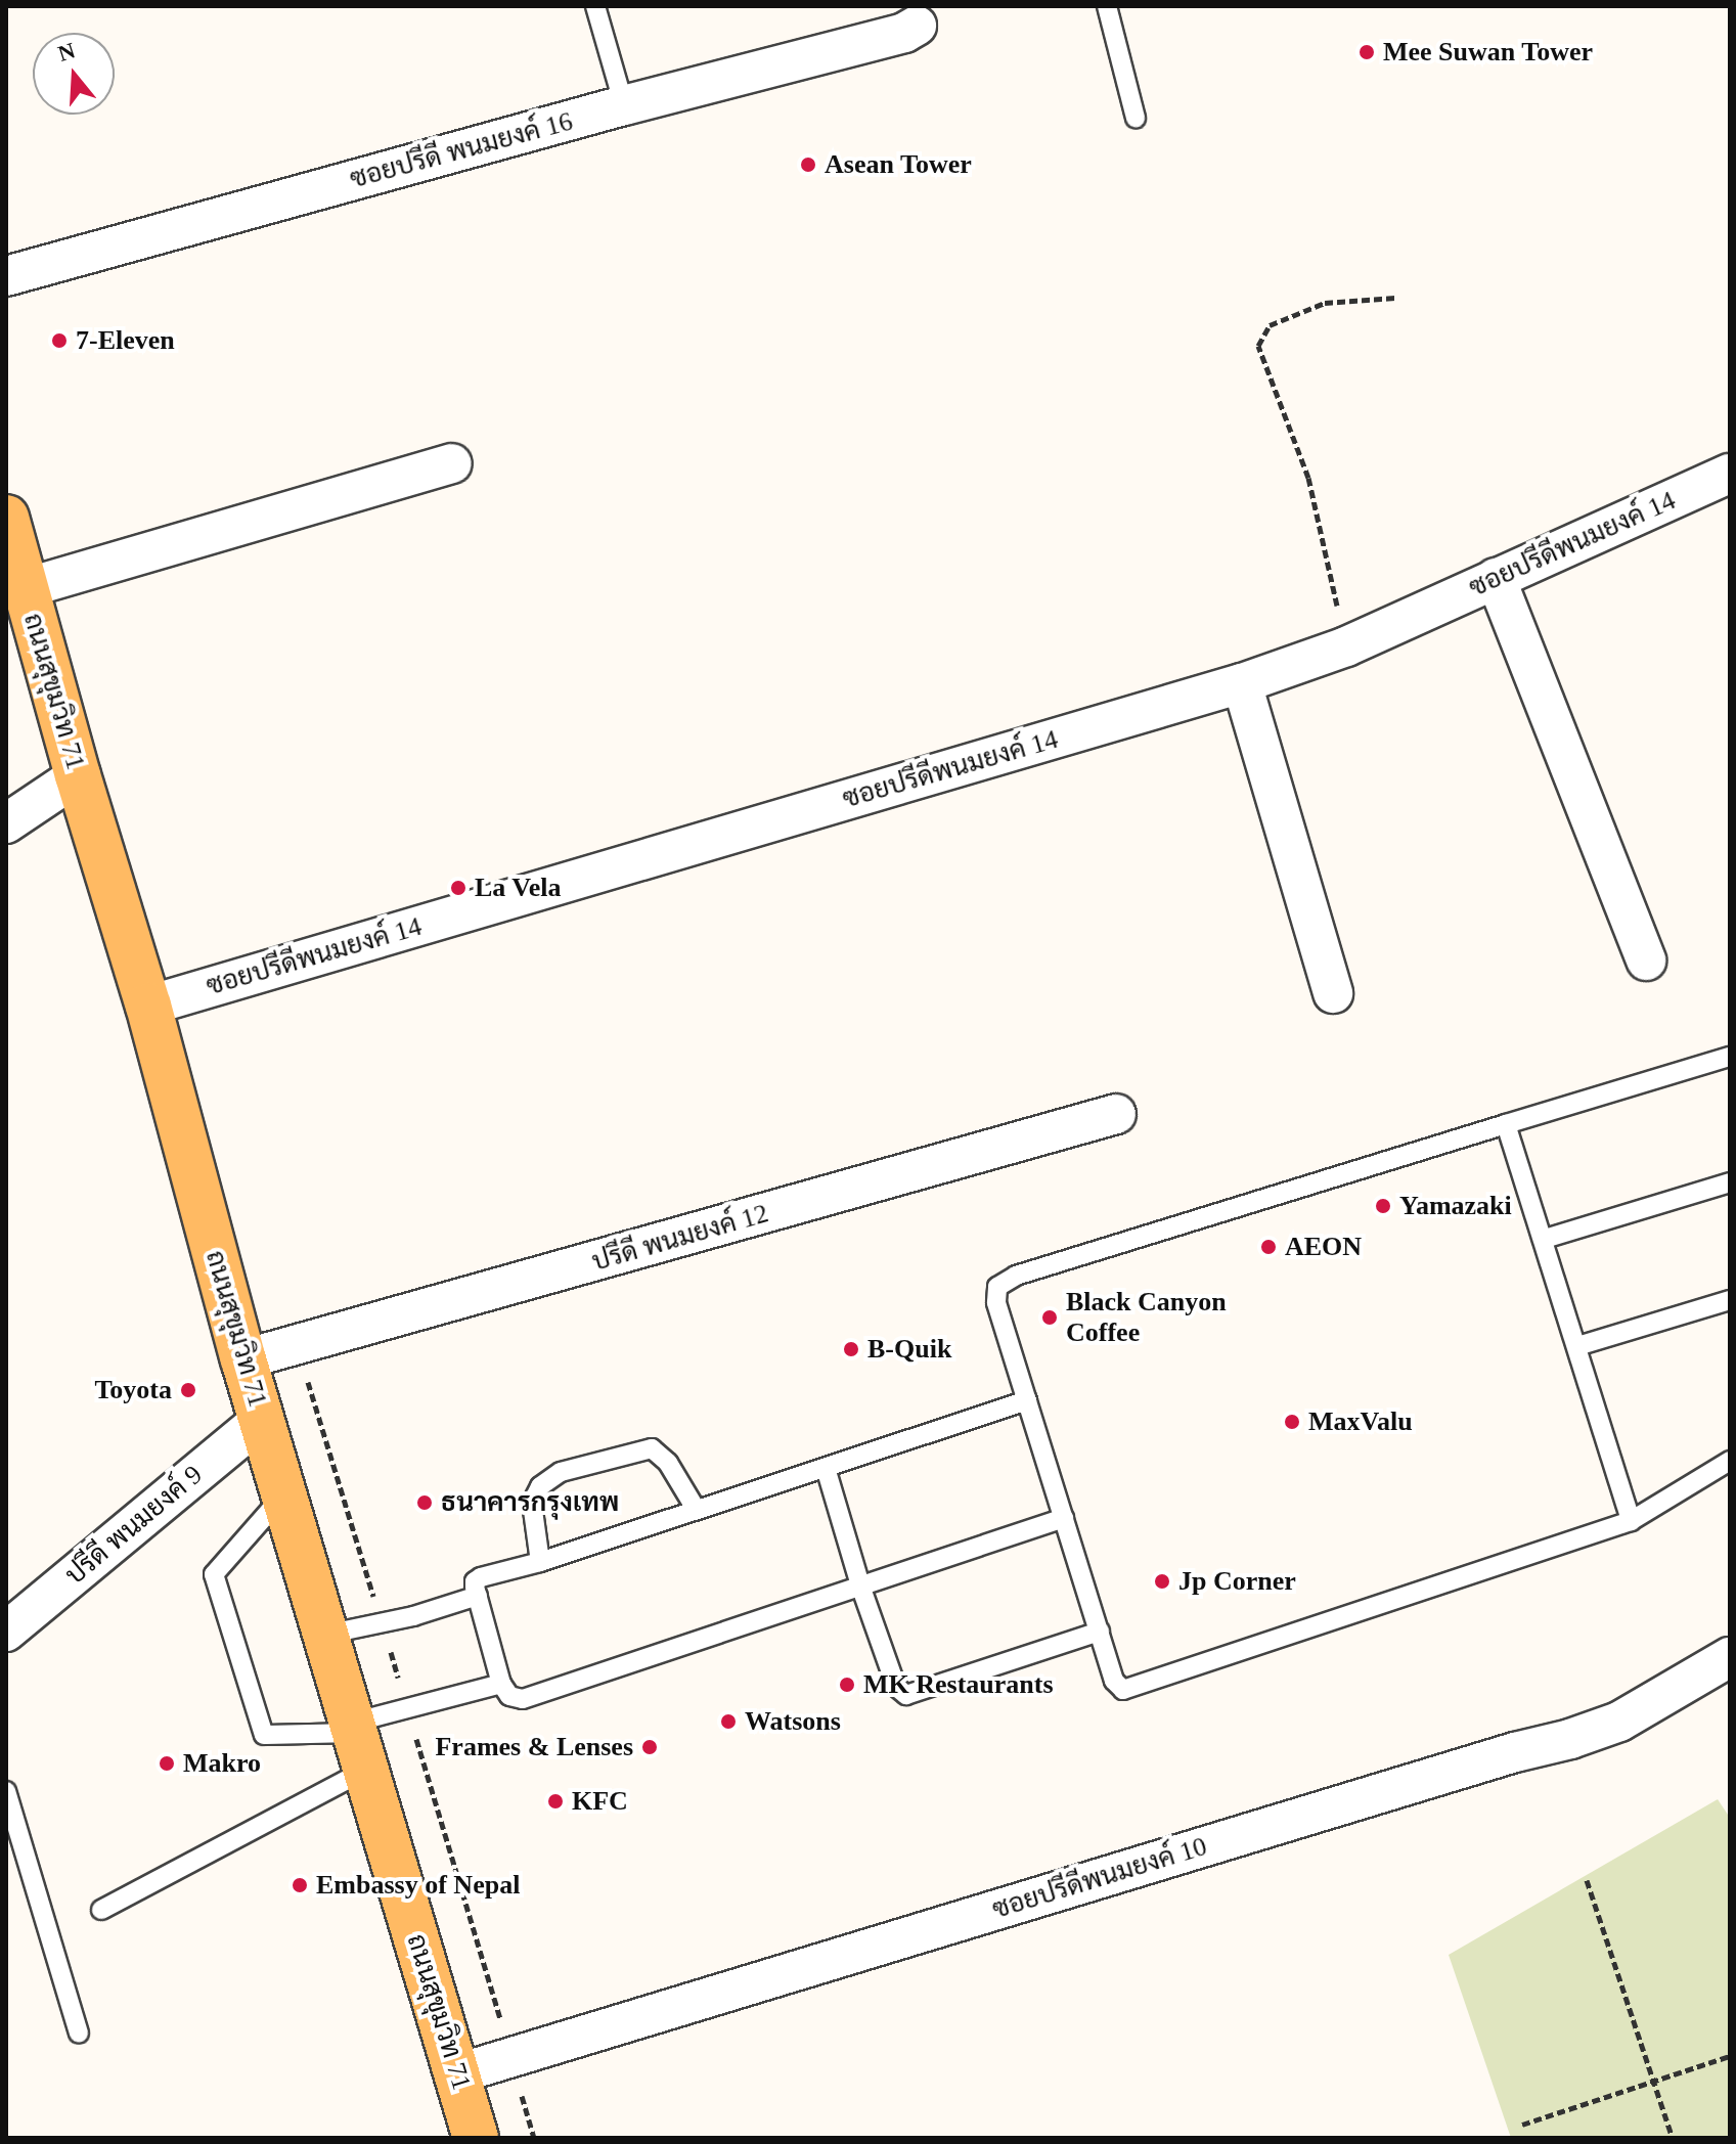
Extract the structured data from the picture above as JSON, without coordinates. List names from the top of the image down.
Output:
{
  "streets": {
    "main road": ["ถนนสุขุมวิท 71"],
    "street": [
      "ซอยปรีดี พนมยงค์ 16",
      "ซอยปรีดีพนมยงค์ 14",
      "ปรีดี พนมยงค์ 12",
      "ปรีดี พนมยงค์ 9",
      "ซอยปรีดีพนมยงค์ 10"
    ]
  },
  "crossings": [
    ["ซอยปรีดีพนมยงค์ 14", "ถนนสุขุมวิท 71"],
    ["ถนนสุขุมวิท 71", "ปรีดี พนมยงค์ 12"],
    ["ถนนสุขุมวิท 71", "ปรีดี พนมยงค์ 9"],
    ["ถนนสุขุมวิท 71", "ซอยปรีดีพนมยงค์ 10"]
  ],
  "places": [
    "Mee Suwan Tower",
    "Asean Tower",
    "7-Eleven",
    "La Vela",
    "Yamazaki",
    "AEON",
    "Black Canyon Coffee",
    "B-Quik",
    "Toyota",
    "MaxValu",
    "ธนาคารกรุงเทพ",
    "Jp Corner",
    "MK Restaurants",
    "Watsons",
    "Frames & Lenses",
    "Makro",
    "KFC",
    "Embassy of Nepal"
  ],
  "north": "top"
}
